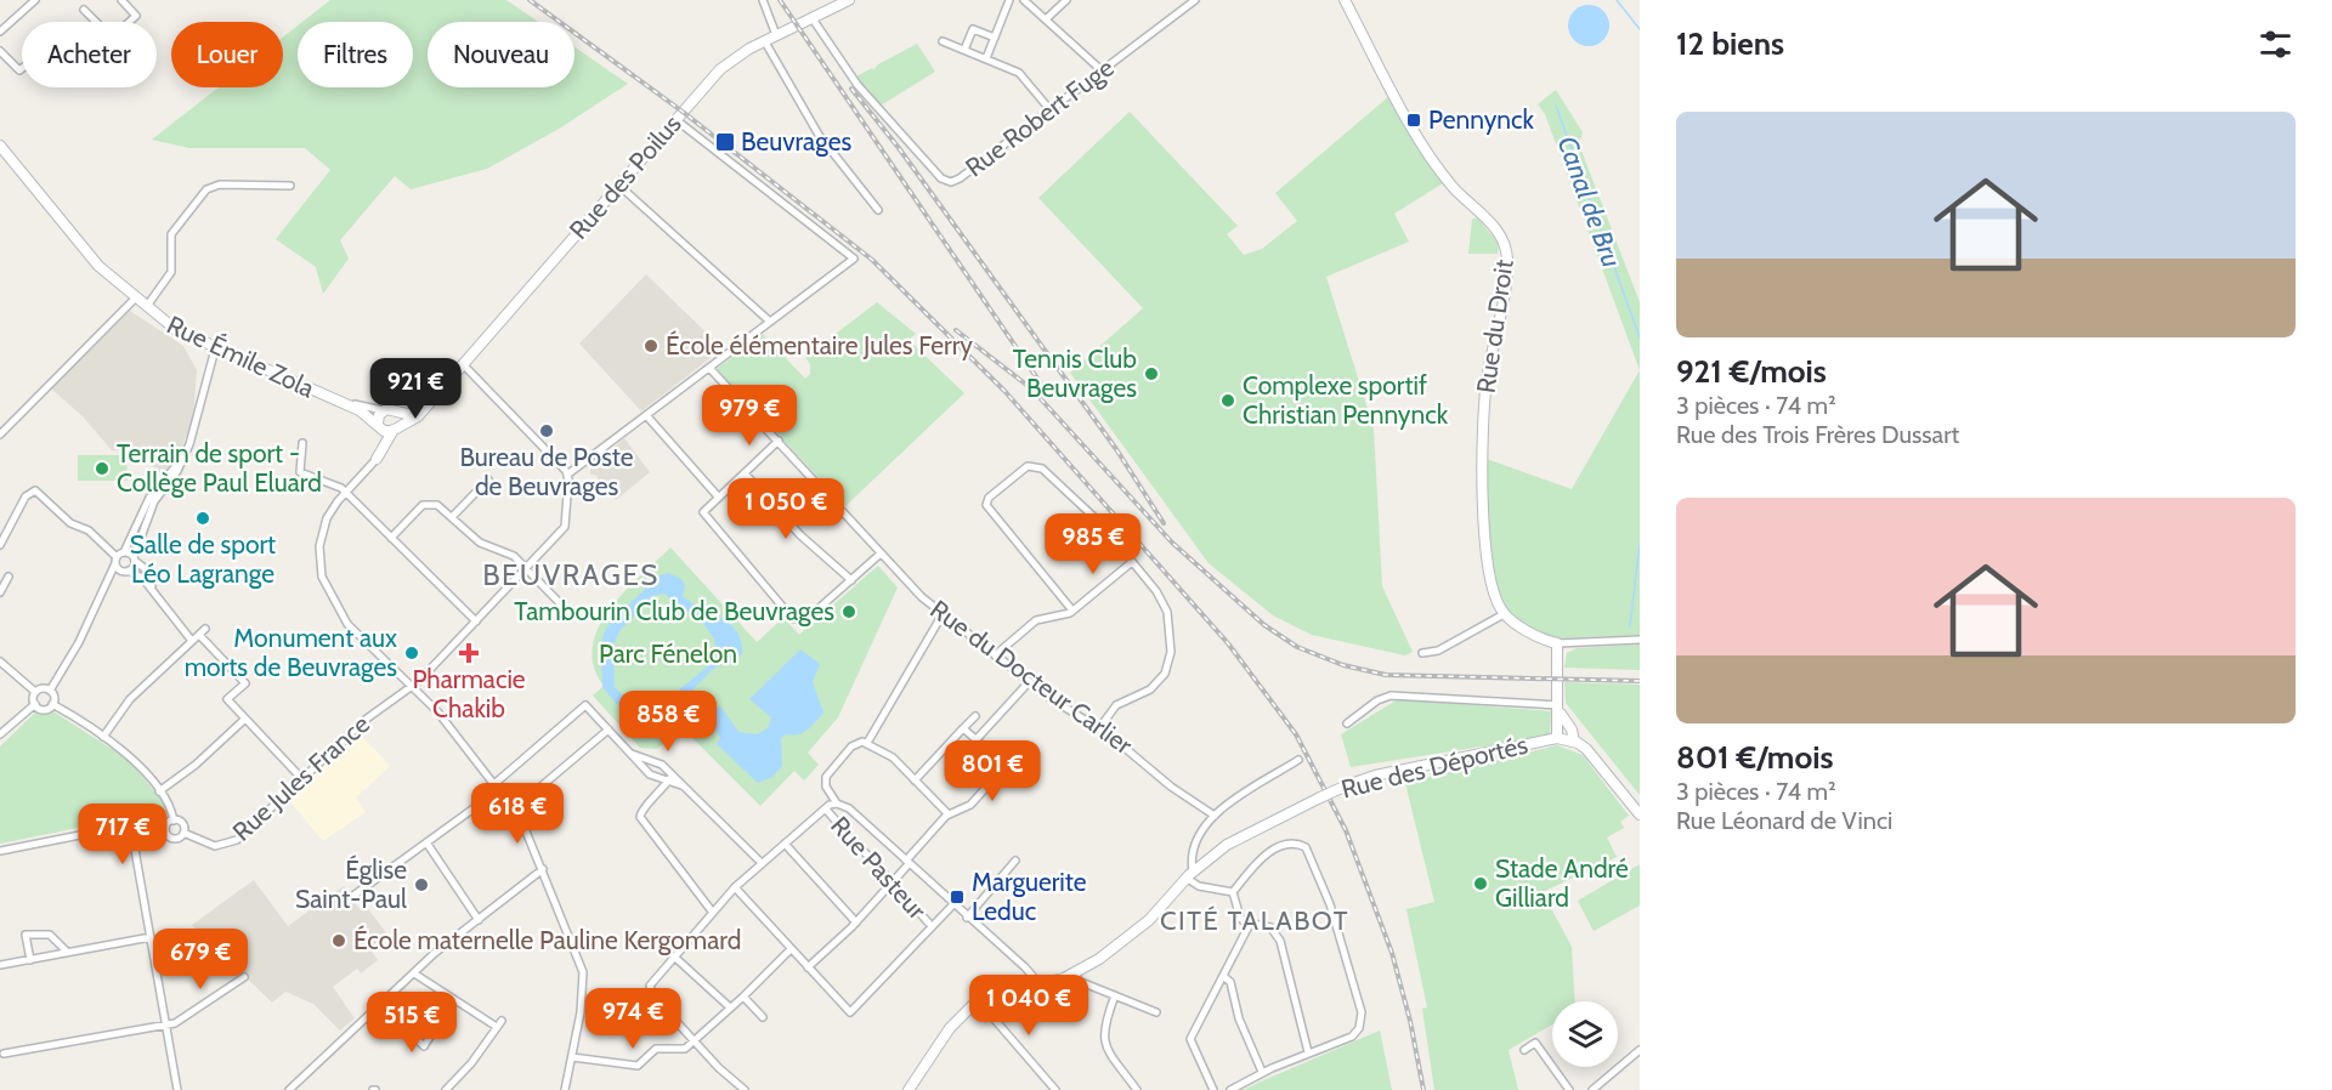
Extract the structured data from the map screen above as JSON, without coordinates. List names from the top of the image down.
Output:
{
  "streets": {
    "street": [
      "Rue Robert Fuge",
      "Rue des Poilus",
      "Rue du Droit",
      "Rue Émile Zola",
      "Rue du Docteur Carlier",
      "Rue des Déportés",
      "Rue Jules France",
      "Rue Pasteur"
    ]
  },
  "crossings": [
    ["Rue Robert Fuge", "Rue des Poilus"],
    ["Rue des Poilus", "Rue Émile Zola"]
  ],
  "districts": ["BEUVRAGES", "CITÉ TALABOT"],
  "water": ["Canal de Bru"],
  "parks": ["Parc Fénelon"],
  "places": {
    "transit": ["Pennynck", "Beuvrages", "Marguerite Leduc"],
    "other": [
      "École élémentaire Jules Ferry",
      "Tennis Club Beuvrages",
      "Complexe sportif Christian Pennynck",
      "Bureau de Poste de Beuvrages",
      "Terrain de sport - Collège Paul Eluard",
      "Salle de sport Léo Lagrange",
      "Tambourin Club de Beuvrages",
      "Monument aux morts de Beuvrages",
      "Stade André Gilliard",
      "Église Saint-Paul",
      "École maternelle Pauline Kergomard"
    ],
    "health": ["Pharmacie Chakib"]
  },
  "page": {
    "heading": "12 biens",
    "chip": [
      "Acheter",
      "Louer",
      "Filtres",
      "Nouveau"
    ],
    "list": [
      {
        "name": "921 €/mois",
        "note": "3 pièces · 74 m² · Rue des Trois Frères Dussart"
      },
      {
        "name": "801 €/mois",
        "note": "3 pièces · 74 m² · Rue Léonard de Vinci"
      }
    ],
    "price": [
      "921 €",
      "979 €",
      "1 050 €",
      "985 €",
      "858 €",
      "801 €",
      "618 €",
      "717 €",
      "679 €",
      "1 040 €",
      "974 €",
      "515 €"
    ]
  }
}
